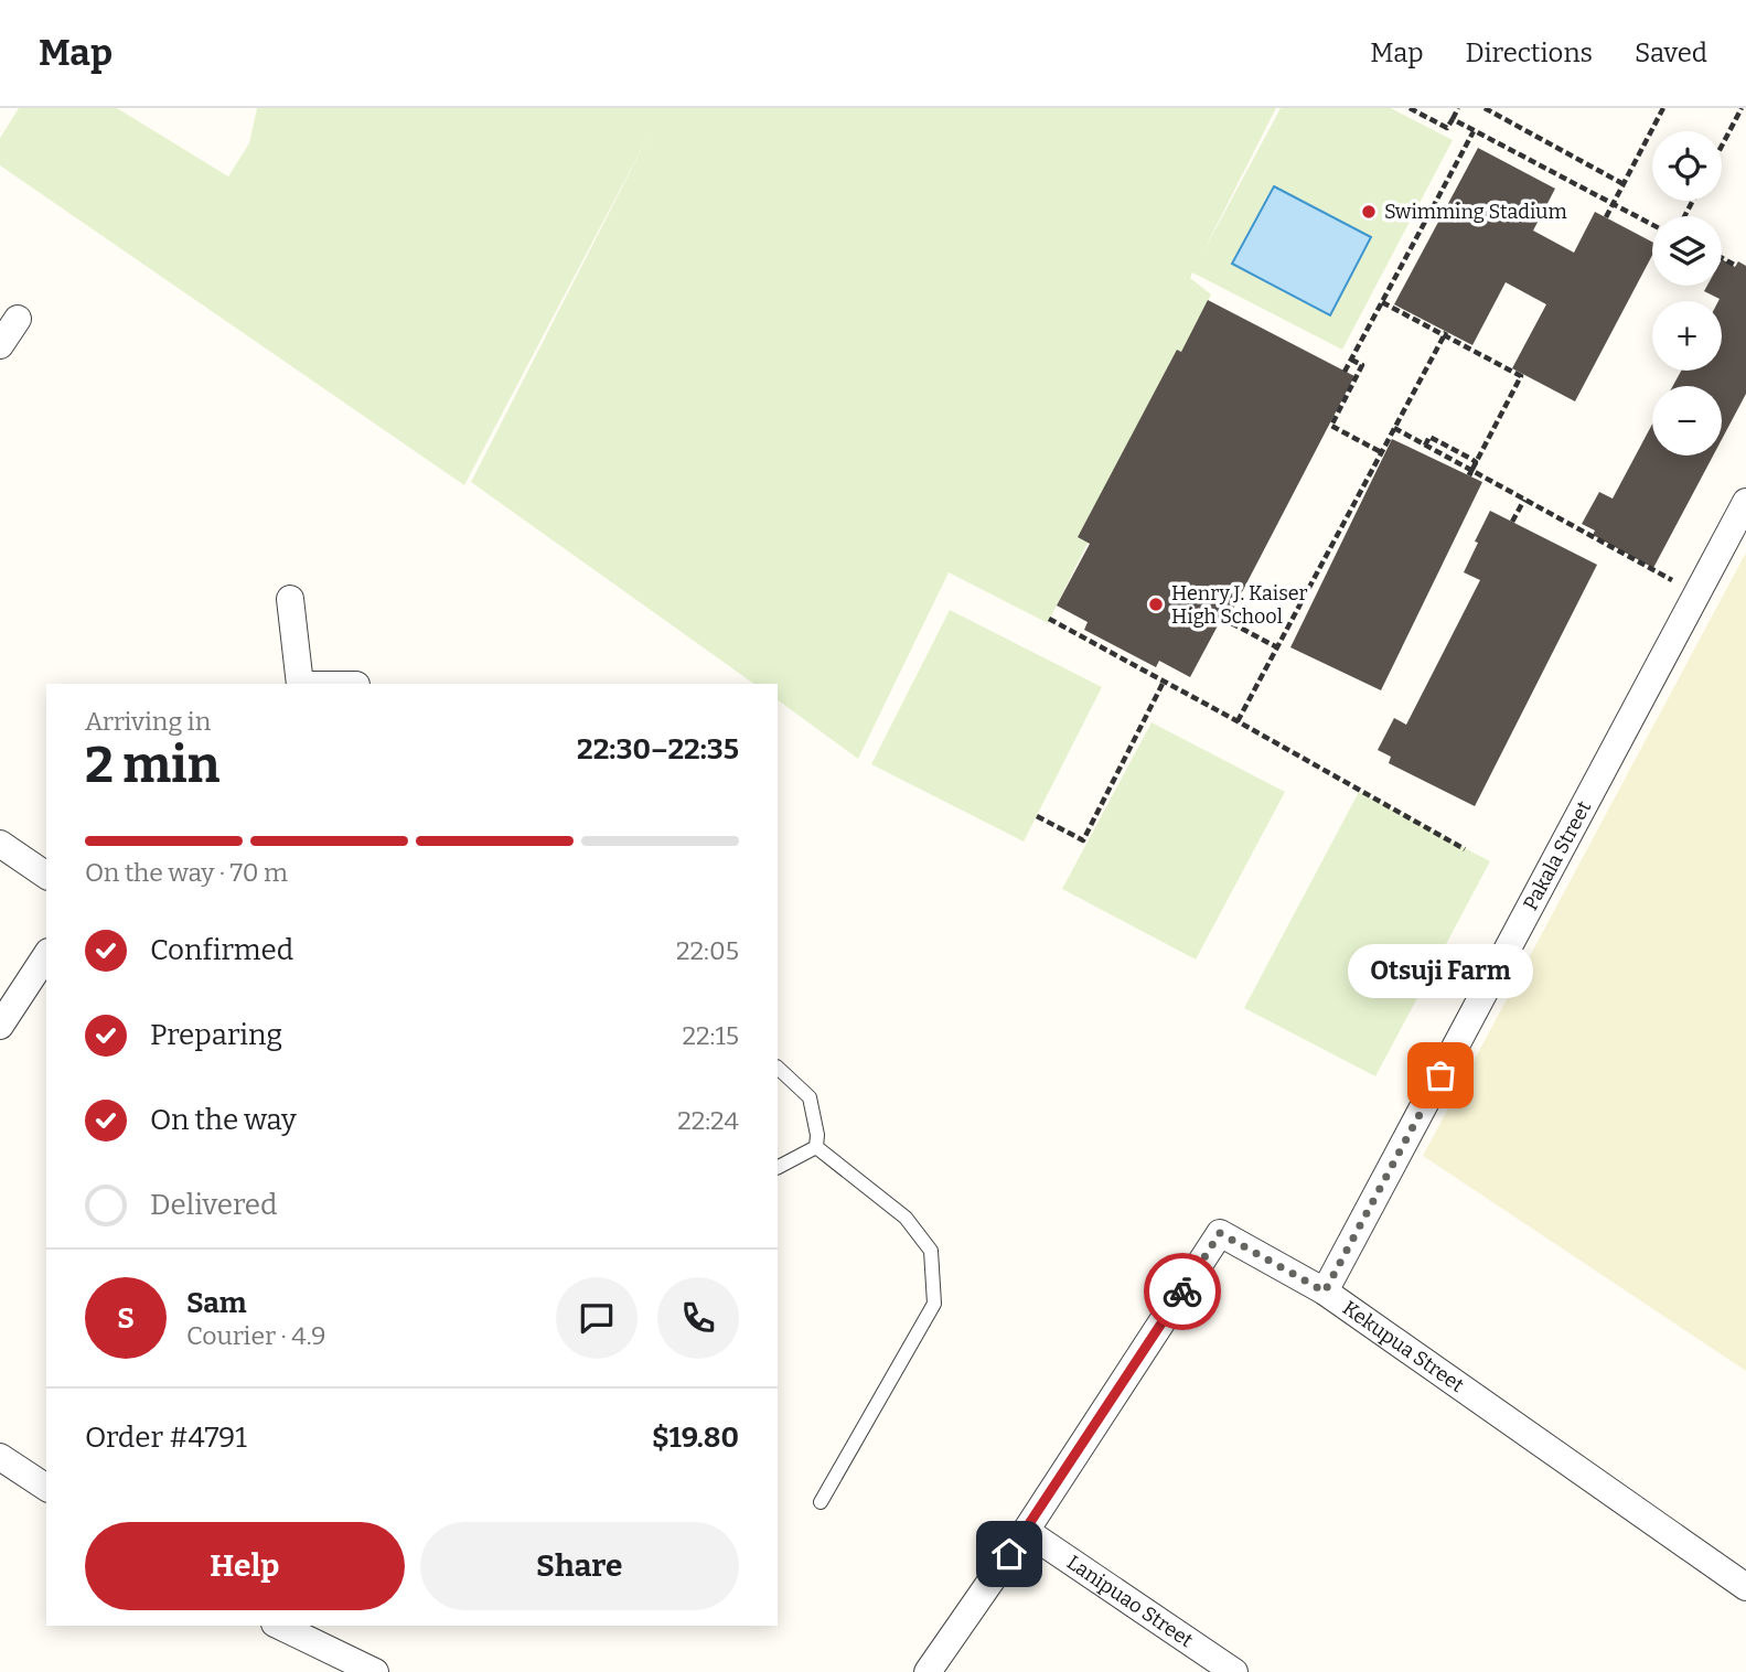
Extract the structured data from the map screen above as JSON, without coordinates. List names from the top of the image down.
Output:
{
  "streets": {
    "street": ["Pakala Street", "Kekupua Street", "Lanipuao Street"]
  },
  "crossings": [
    ["Pakala Street", "Kekupua Street"],
    ["Kekupua Street", "Lanipuao Street"]
  ],
  "places": ["Swimming Stadium", "Henry J. Kaiser High School", "Otsuji Farm"],
  "page": {
    "header": "Map",
    "nav": ["Map", "Directions", "Saved"],
    "map_buttons": ["+", "−"],
    "heading": ["2 min", "Arriving in", "22:30–22:35"],
    "panel": [
      "Sam",
      "Courier · 4.9",
      "Order #4791",
      "$19.80"
    ],
    "bar": "On the way · 70 m",
    "list": [
      ["Confirmed", "22:05"],
      ["Preparing", "22:15"],
      ["On the way", "22:24"],
      "Delivered"
    ],
    "bubble": "Otsuji Farm",
    "round": "S",
    "buttons": ["Help", "Share"]
  }
}
